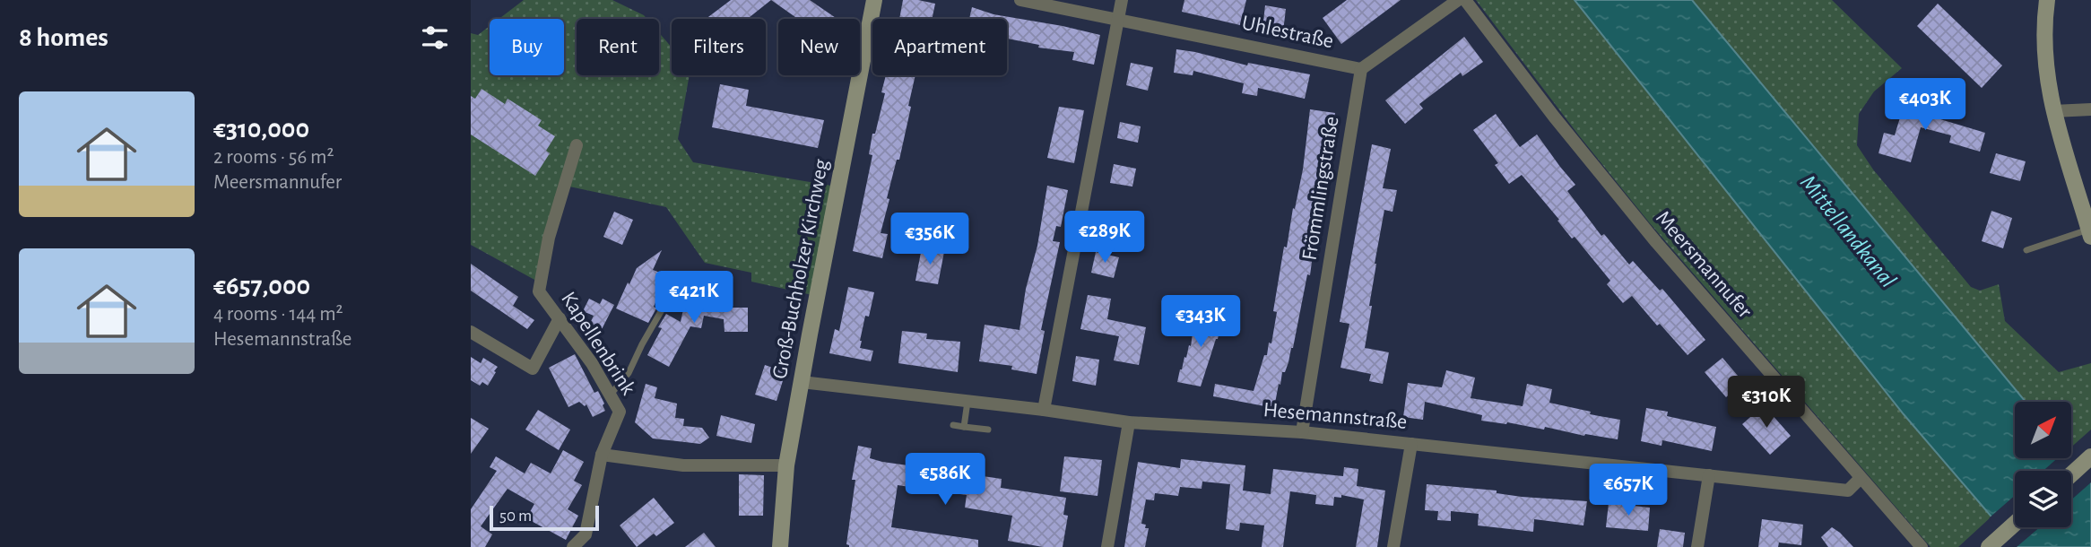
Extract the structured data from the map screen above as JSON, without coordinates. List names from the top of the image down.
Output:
{
  "streets": {
    "street": [
      "Uhlestraße",
      "Frömmlingstraße",
      "Meersmannufer",
      "Groß-Buchholzer Kirchweg",
      "Kapellenbrink",
      "Hesemannstraße"
    ]
  },
  "crossings": [
    ["Uhlestraße", "Frömmlingstraße"],
    ["Frömmlingstraße", "Hesemannstraße"],
    ["Meersmannufer", "Hesemannstraße"],
    ["Groß-Buchholzer Kirchweg", "Hesemannstraße"]
  ],
  "water": ["Mittellandkanal"],
  "scale_bar": "50 m",
  "north": "top right",
  "page": {
    "heading": "8 homes",
    "chip": [
      "Buy",
      "Rent",
      "Filters",
      "New",
      "Apartment"
    ],
    "list": [
      {
        "name": "€310,000",
        "note": "2 rooms · 56 m² · Meersmannufer"
      },
      {
        "name": "€657,000",
        "note": "4 rooms · 144 m² · Hesemannstraße"
      }
    ],
    "price": [
      "€403K",
      "€289K",
      "€356K",
      "€421K",
      "€343K",
      "€310K",
      "€586K",
      "€657K"
    ],
    "scale": "50 m"
  }
}
